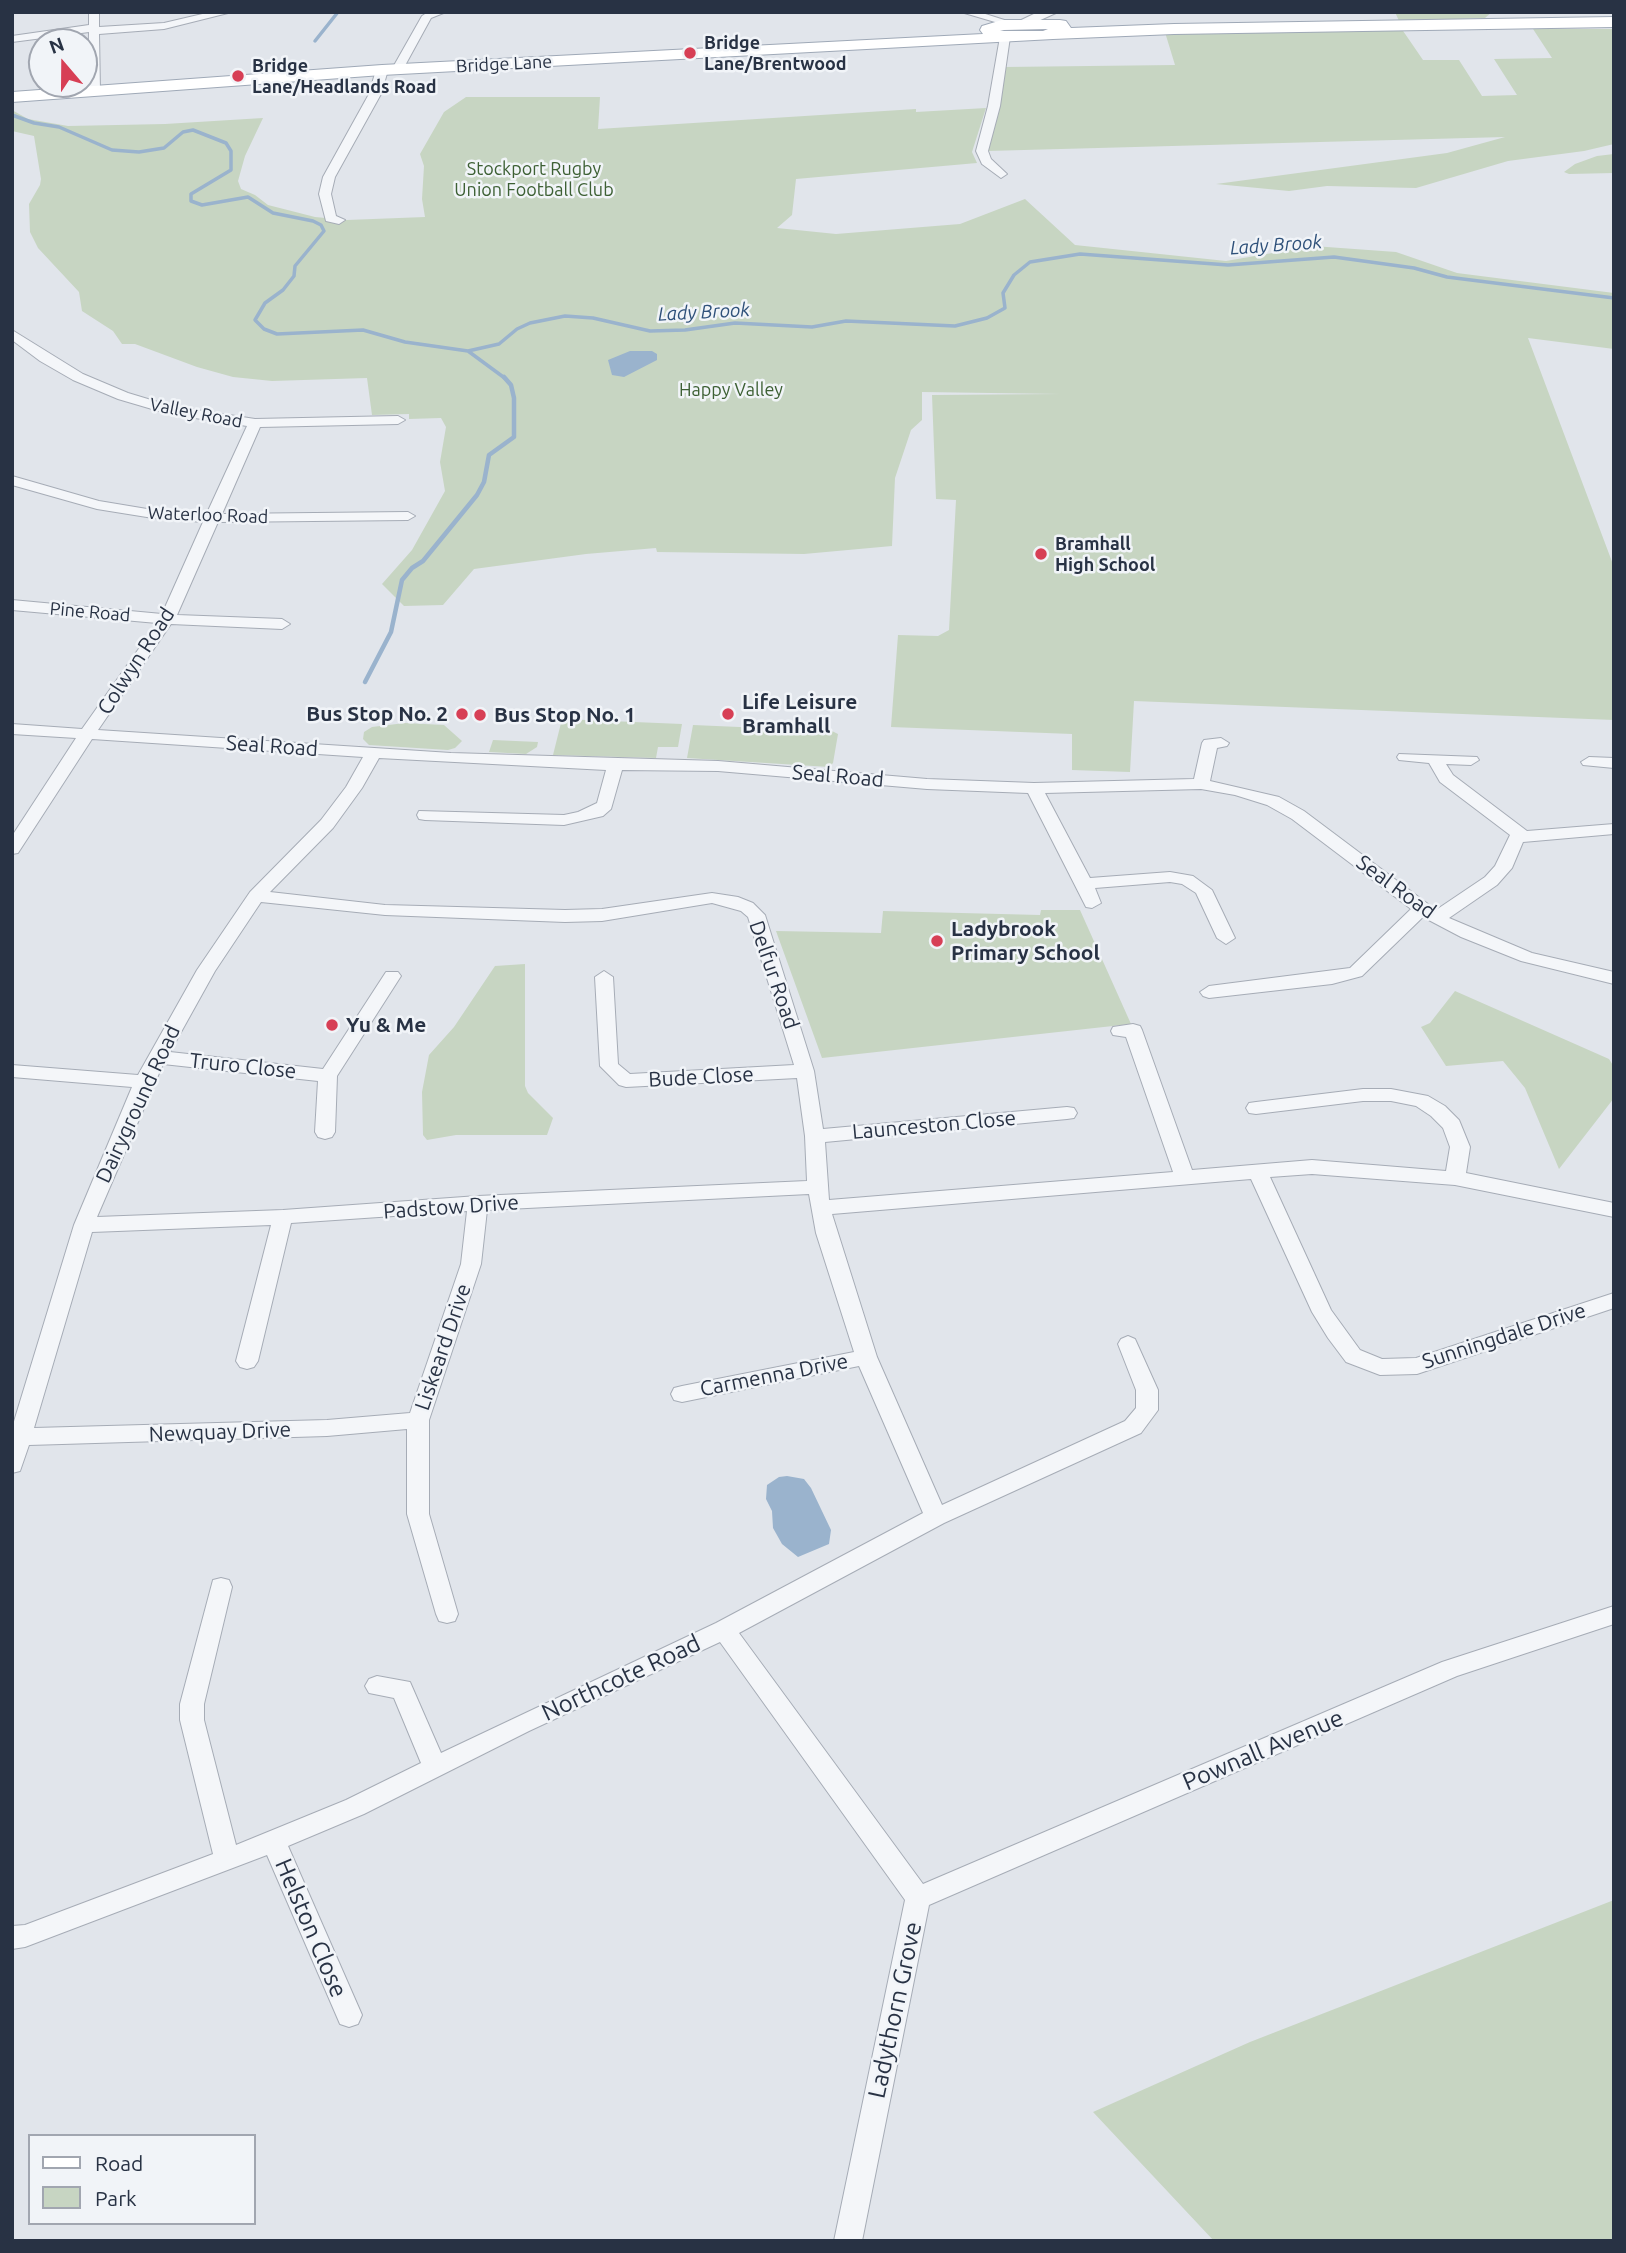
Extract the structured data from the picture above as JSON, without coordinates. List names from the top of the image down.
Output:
{
  "streets": {
    "main road": ["Bridge Lane"],
    "street": [
      "Valley Road",
      "Waterloo Road",
      "Pine Road",
      "Colwyn Road",
      "Seal Road",
      "Delfur Road",
      "Truro Close",
      "Bude Close",
      "Dairyground Road",
      "Launceston Close",
      "Padstow Drive",
      "Sunningdale Drive",
      "Liskeard Drive",
      "Carmenna Drive",
      "Newquay Drive",
      "Northcote Road",
      "Pownall Avenue",
      "Helston Close",
      "Ladythorn Grove"
    ]
  },
  "crossings": [
    ["Valley Road", "Colwyn Road"],
    ["Waterloo Road", "Colwyn Road"],
    ["Pine Road", "Colwyn Road"],
    ["Colwyn Road", "Seal Road"],
    ["Seal Road", "Dairyground Road"],
    ["Delfur Road", "Bude Close"],
    ["Delfur Road", "Dairyground Road"],
    ["Delfur Road", "Launceston Close"],
    ["Delfur Road", "Padstow Drive"],
    ["Delfur Road", "Carmenna Drive"],
    ["Delfur Road", "Northcote Road"],
    ["Truro Close", "Dairyground Road"],
    ["Dairyground Road", "Padstow Drive"],
    ["Dairyground Road", "Newquay Drive"],
    ["Padstow Drive", "Liskeard Drive"],
    ["Liskeard Drive", "Newquay Drive"],
    ["Northcote Road", "Helston Close"],
    ["Northcote Road", "Ladythorn Grove"],
    ["Pownall Avenue", "Ladythorn Grove"]
  ],
  "water": ["Lady Brook"],
  "parks": ["Stockport Rugby Union Football Club", "Happy Valley"],
  "places": [
    "Bridge Lane/Brentwood",
    "Bridge Lane/Headlands Road",
    "Bramhall High School",
    "Bus Stop No. 2",
    "Life Leisure Bramhall",
    "Bus Stop No. 1",
    "Ladybrook Primary School",
    "Yu & Me"
  ],
  "legend": ["Road", "Park"],
  "north": "top"
}
